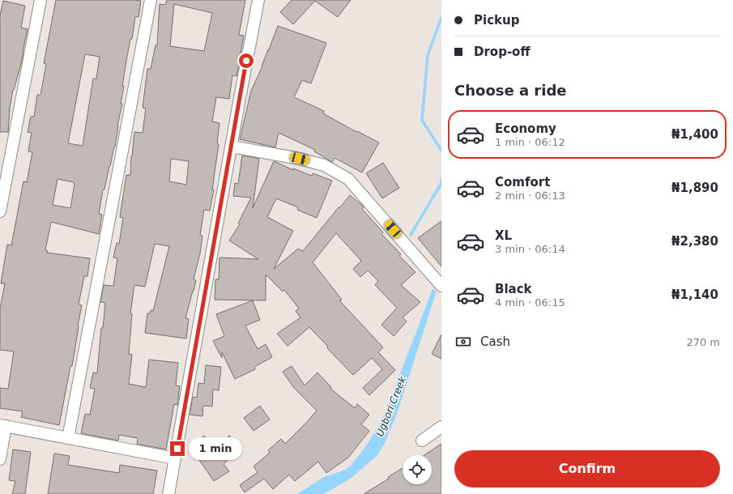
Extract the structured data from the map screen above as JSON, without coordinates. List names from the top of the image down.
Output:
{
  "water": ["Ugbori Creek"],
  "page": {
    "banner": ["Pickup", "Drop-off"],
    "heading": "Choose a ride",
    "list": [
      {
        "name": "Economy",
        "note": "1 min · 06:12",
        "value": "₦1,400"
      },
      {
        "name": "Comfort",
        "note": "2 min · 06:13",
        "value": "₦1,890"
      },
      {
        "name": "XL",
        "note": "3 min · 06:14",
        "value": "₦2,380"
      },
      {
        "name": "Black",
        "note": "4 min · 06:15",
        "value": "₦1,140"
      }
    ],
    "pay": ["Cash", "270 m"],
    "bubble": "1 min",
    "buttons": "Confirm"
  }
}
